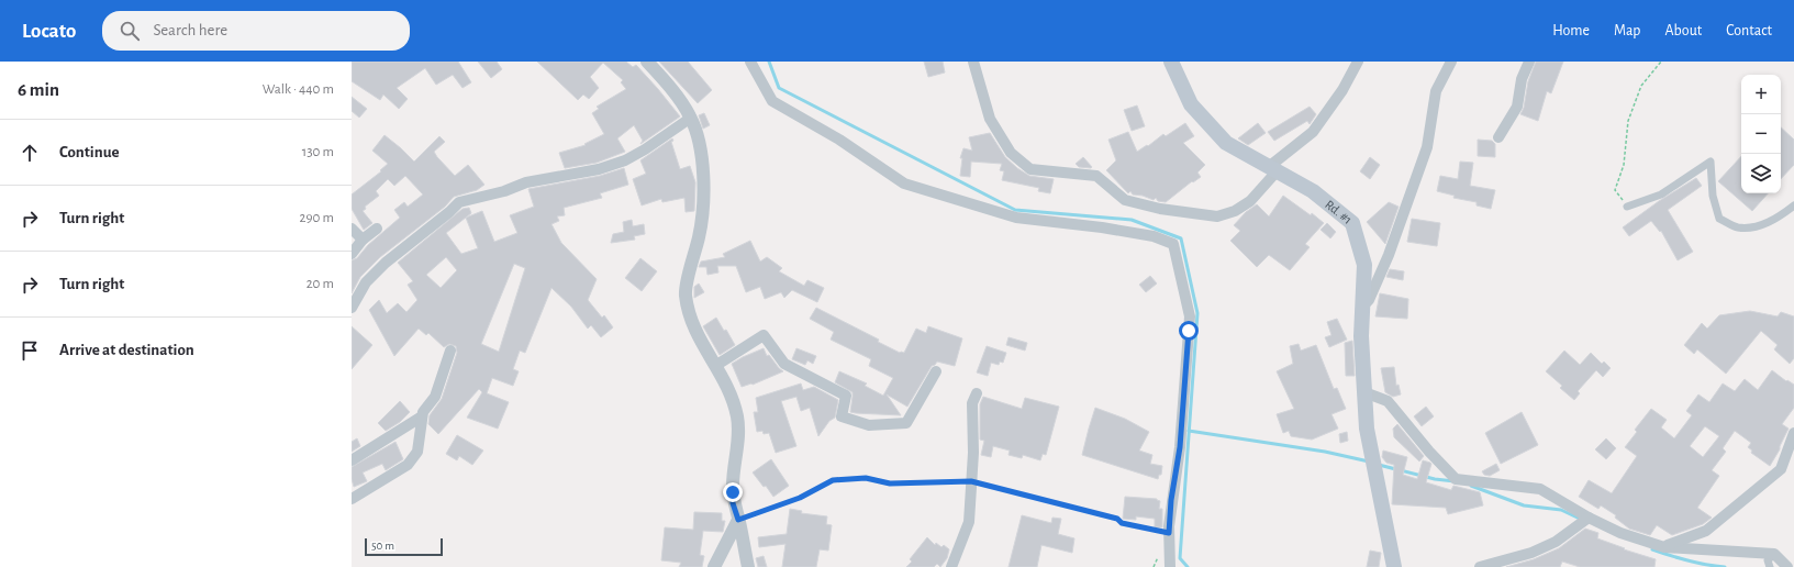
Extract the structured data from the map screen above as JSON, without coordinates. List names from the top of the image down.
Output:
{
  "streets": {
    "main road": ["Rd. #1"]
  },
  "scale_bar": "50 m",
  "page": {
    "header": "Locato",
    "search": "Search here",
    "nav": [
      "Home",
      "Map",
      "About",
      "Contact"
    ],
    "heading": ["6 min", "Walk · 440 m"],
    "map_buttons": ["+", "−"],
    "list": [
      ["Continue", "130 m"],
      ["Turn right", "290 m"],
      ["Turn right", "20 m"],
      "Arrive at destination"
    ],
    "scale": "50 m"
  }
}
